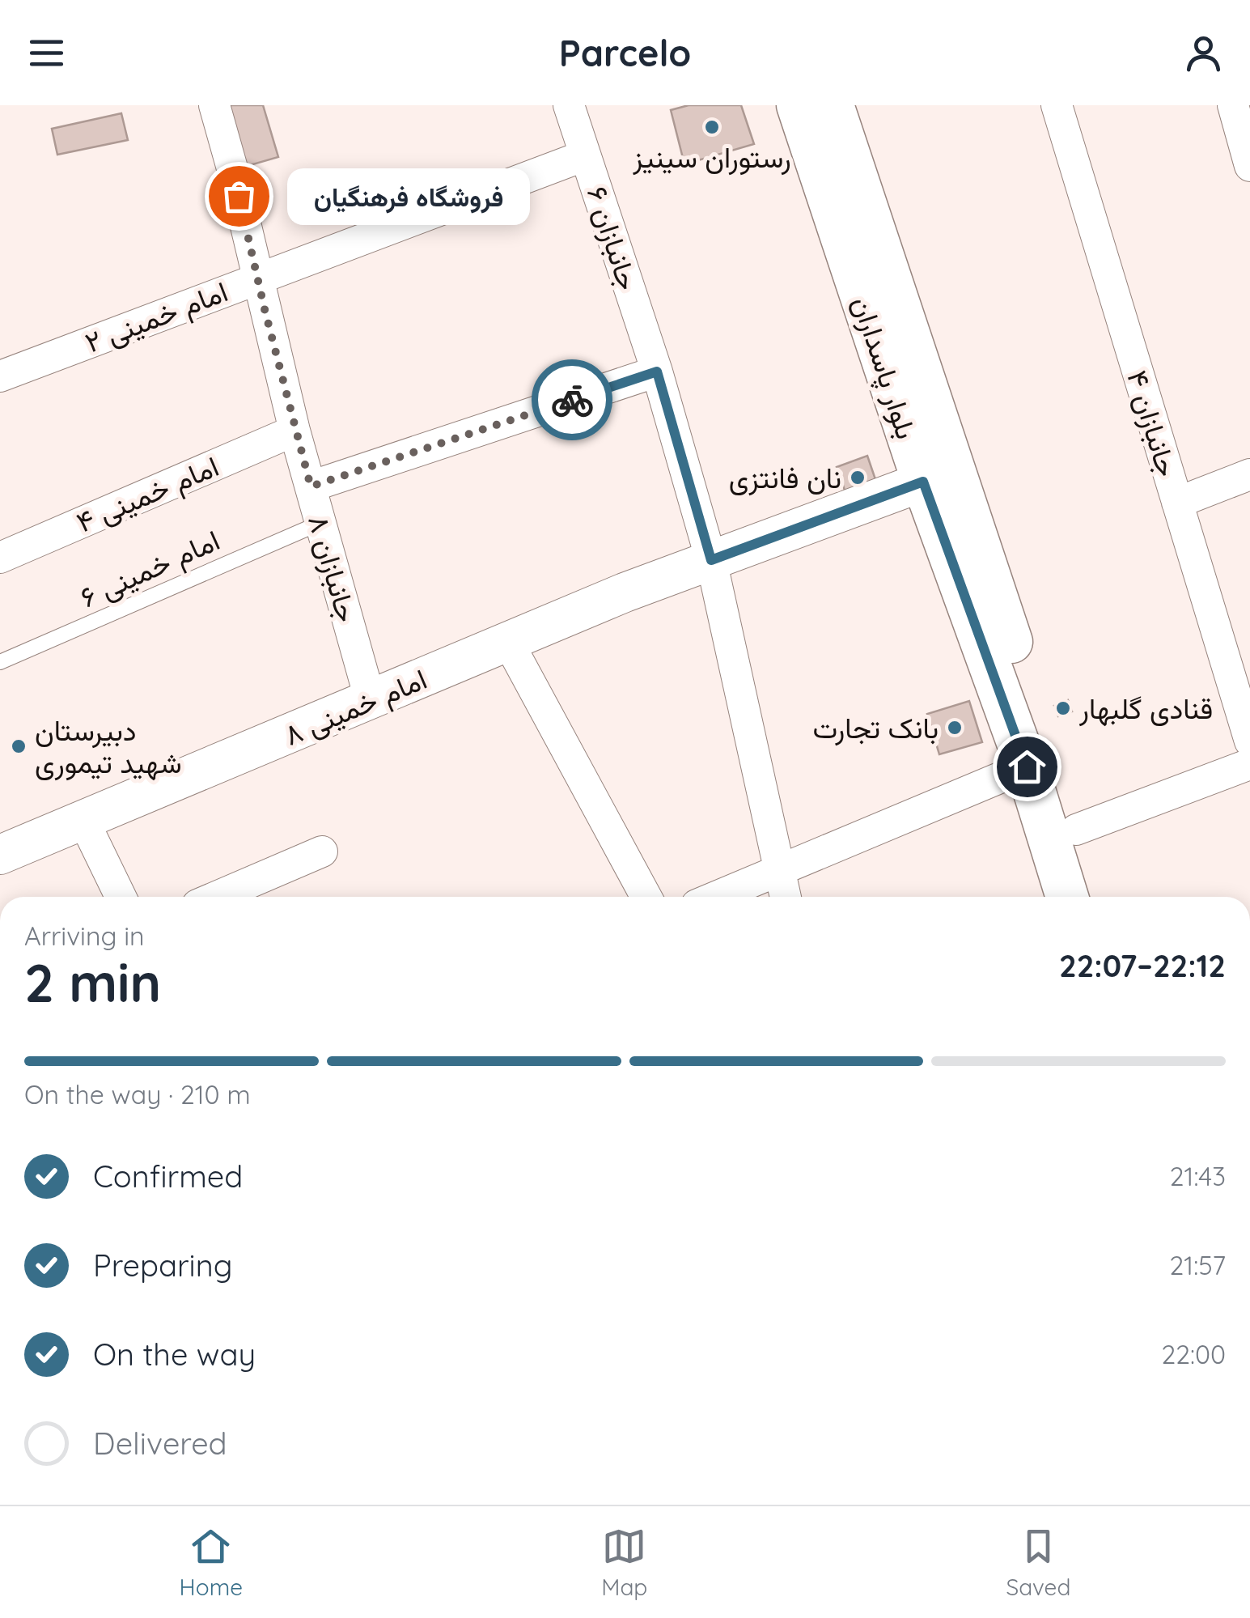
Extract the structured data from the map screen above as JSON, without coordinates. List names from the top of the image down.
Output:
{
  "streets": {
    "main road": ["بلوار پاسداران"],
    "street": [
      "جانبازان ۶",
      "امام خمینی ۲",
      "جانبازان ۴",
      "امام خمینی ۴",
      "جانبازان ۸",
      "امام خمینی ۸"
    ],
    "lane": ["امام خمینی ۶"]
  },
  "crossings": [
    ["جانبازان ۶", "امام خمینی ۲"],
    ["جانبازان ۶", "امام خمینی ۸"],
    ["امام خمینی ۲", "جانبازان ۸"],
    ["بلوار پاسداران", "امام خمینی ۸"],
    ["امام خمینی ۴", "جانبازان ۸"],
    ["امام خمینی ۶", "جانبازان ۸"],
    ["جانبازان ۸", "امام خمینی ۸"]
  ],
  "places": [
    "رستوران سینیز",
    "فروشگاه فرهنگیان",
    "نان فانتزی",
    "قنادی گلبهار",
    "بانک تجارت",
    "دبیرستان شهید تیموری"
  ],
  "page": {
    "header": "Parcelo",
    "bubble": "فروشگاه فرهنگیان",
    "heading": ["2 min", "Arriving in", "22:07–22:12"],
    "bar": "On the way · 210 m",
    "list": [
      ["Confirmed", "21:43"],
      ["Preparing", "21:57"],
      ["On the way", "22:00"],
      "Delivered"
    ],
    "tabs": ["Home", "Map", "Saved"]
  }
}
